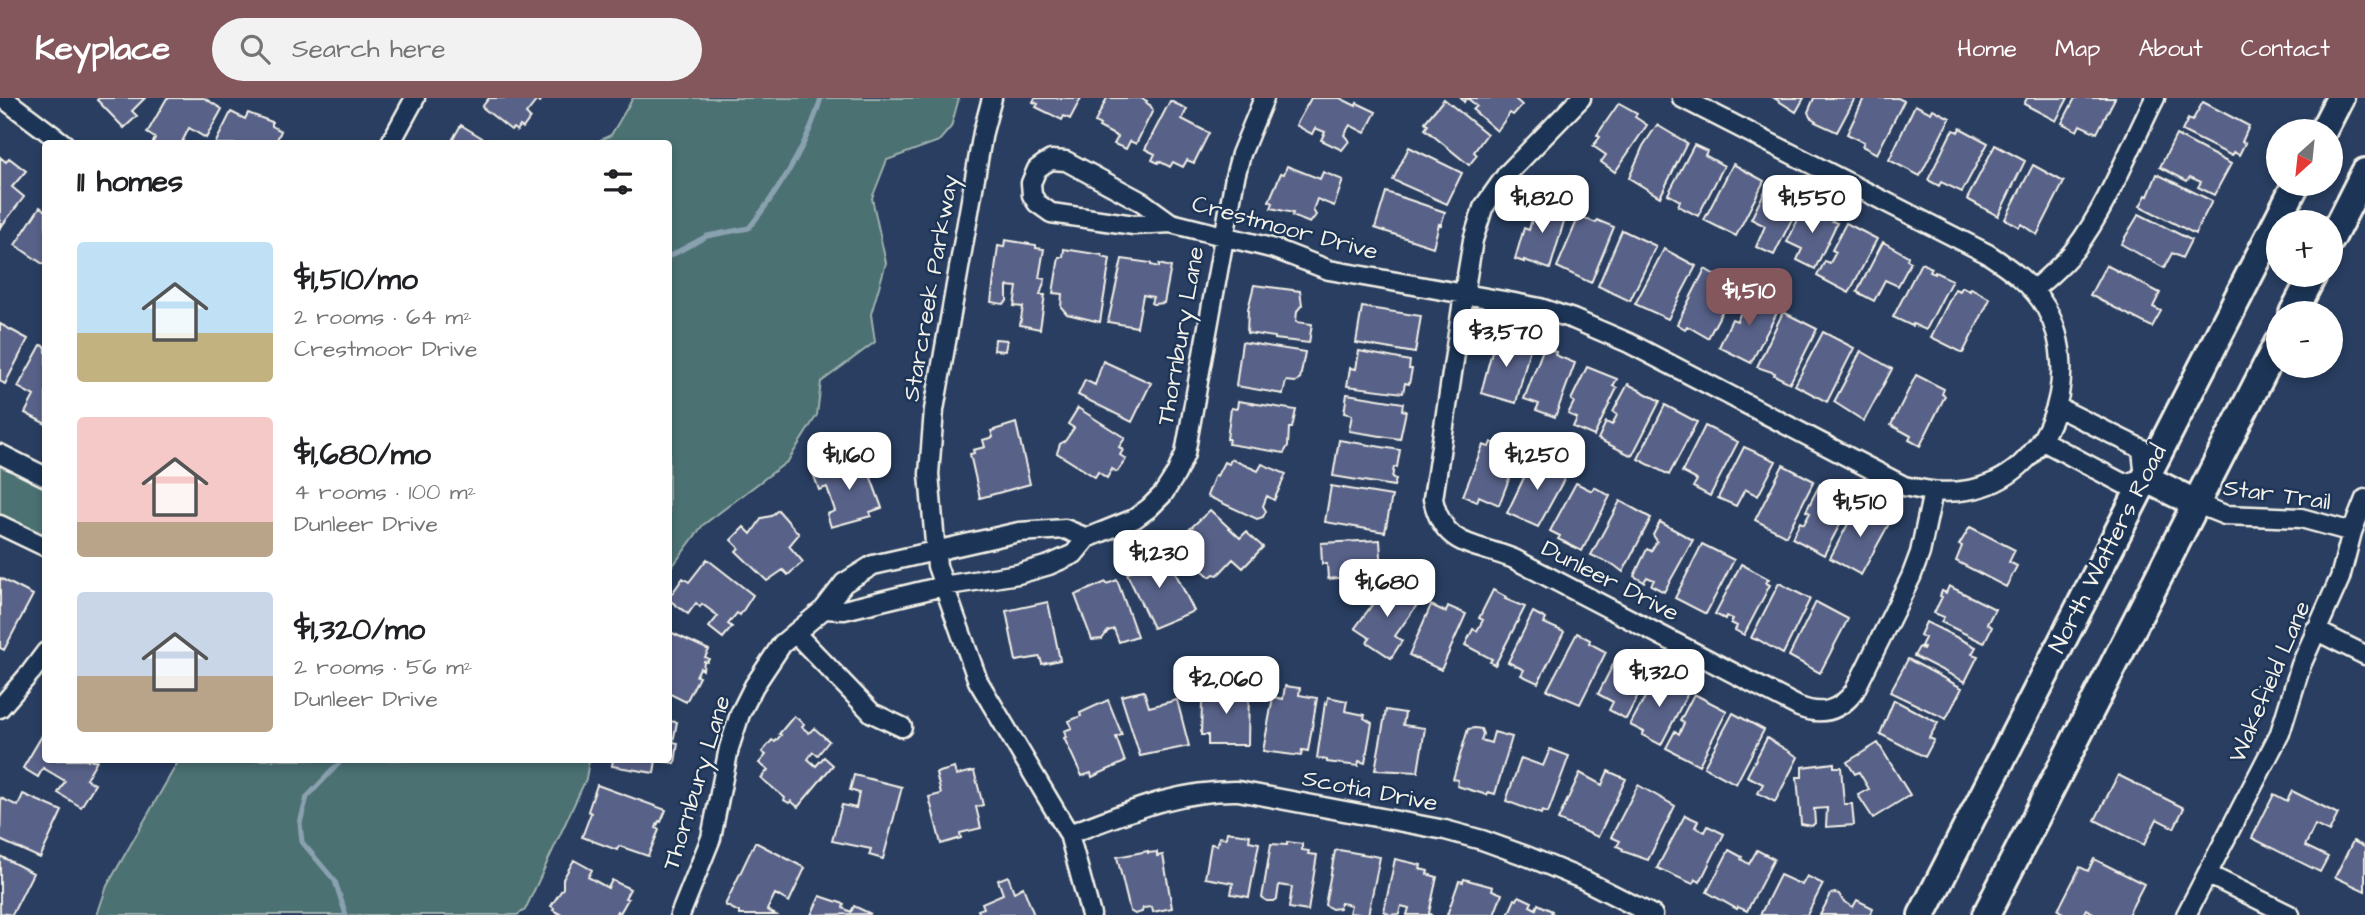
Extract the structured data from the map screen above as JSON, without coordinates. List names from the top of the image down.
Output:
{
  "streets": {
    "main road": ["North Watters Road"],
    "street": [
      "Crestmoor Drive",
      "Starcreek Parkway",
      "Thornbury Lane",
      "Star Trail",
      "Dunleer Drive",
      "Wakefield Lane",
      "Scotia Drive"
    ]
  },
  "crossings": [
    ["Crestmoor Drive", "Thornbury Lane"],
    ["Crestmoor Drive", "Dunleer Drive"],
    ["Starcreek Parkway", "Thornbury Lane"],
    ["Starcreek Parkway", "Scotia Drive"],
    ["Star Trail", "Wakefield Lane"]
  ],
  "north": "bottom left",
  "page": {
    "header": "Keyplace",
    "search": "Search here",
    "nav": [
      "Home",
      "Map",
      "About",
      "Contact"
    ],
    "map_buttons": ["+", "−"],
    "heading": "11 homes",
    "price": [
      "$1,820",
      "$1,550",
      "$1,510",
      "$3,570",
      "$1,160",
      "$1,250",
      "$1,510",
      "$1,230",
      "$1,680",
      "$1,320",
      "$2,060"
    ],
    "list": [
      {
        "name": "$1,510/mo",
        "note": "2 rooms · 64 m² · Crestmoor Drive"
      },
      {
        "name": "$1,680/mo",
        "note": "4 rooms · 100 m² · Dunleer Drive"
      },
      {
        "name": "$1,320/mo",
        "note": "2 rooms · 56 m² · Dunleer Drive"
      }
    ]
  }
}
